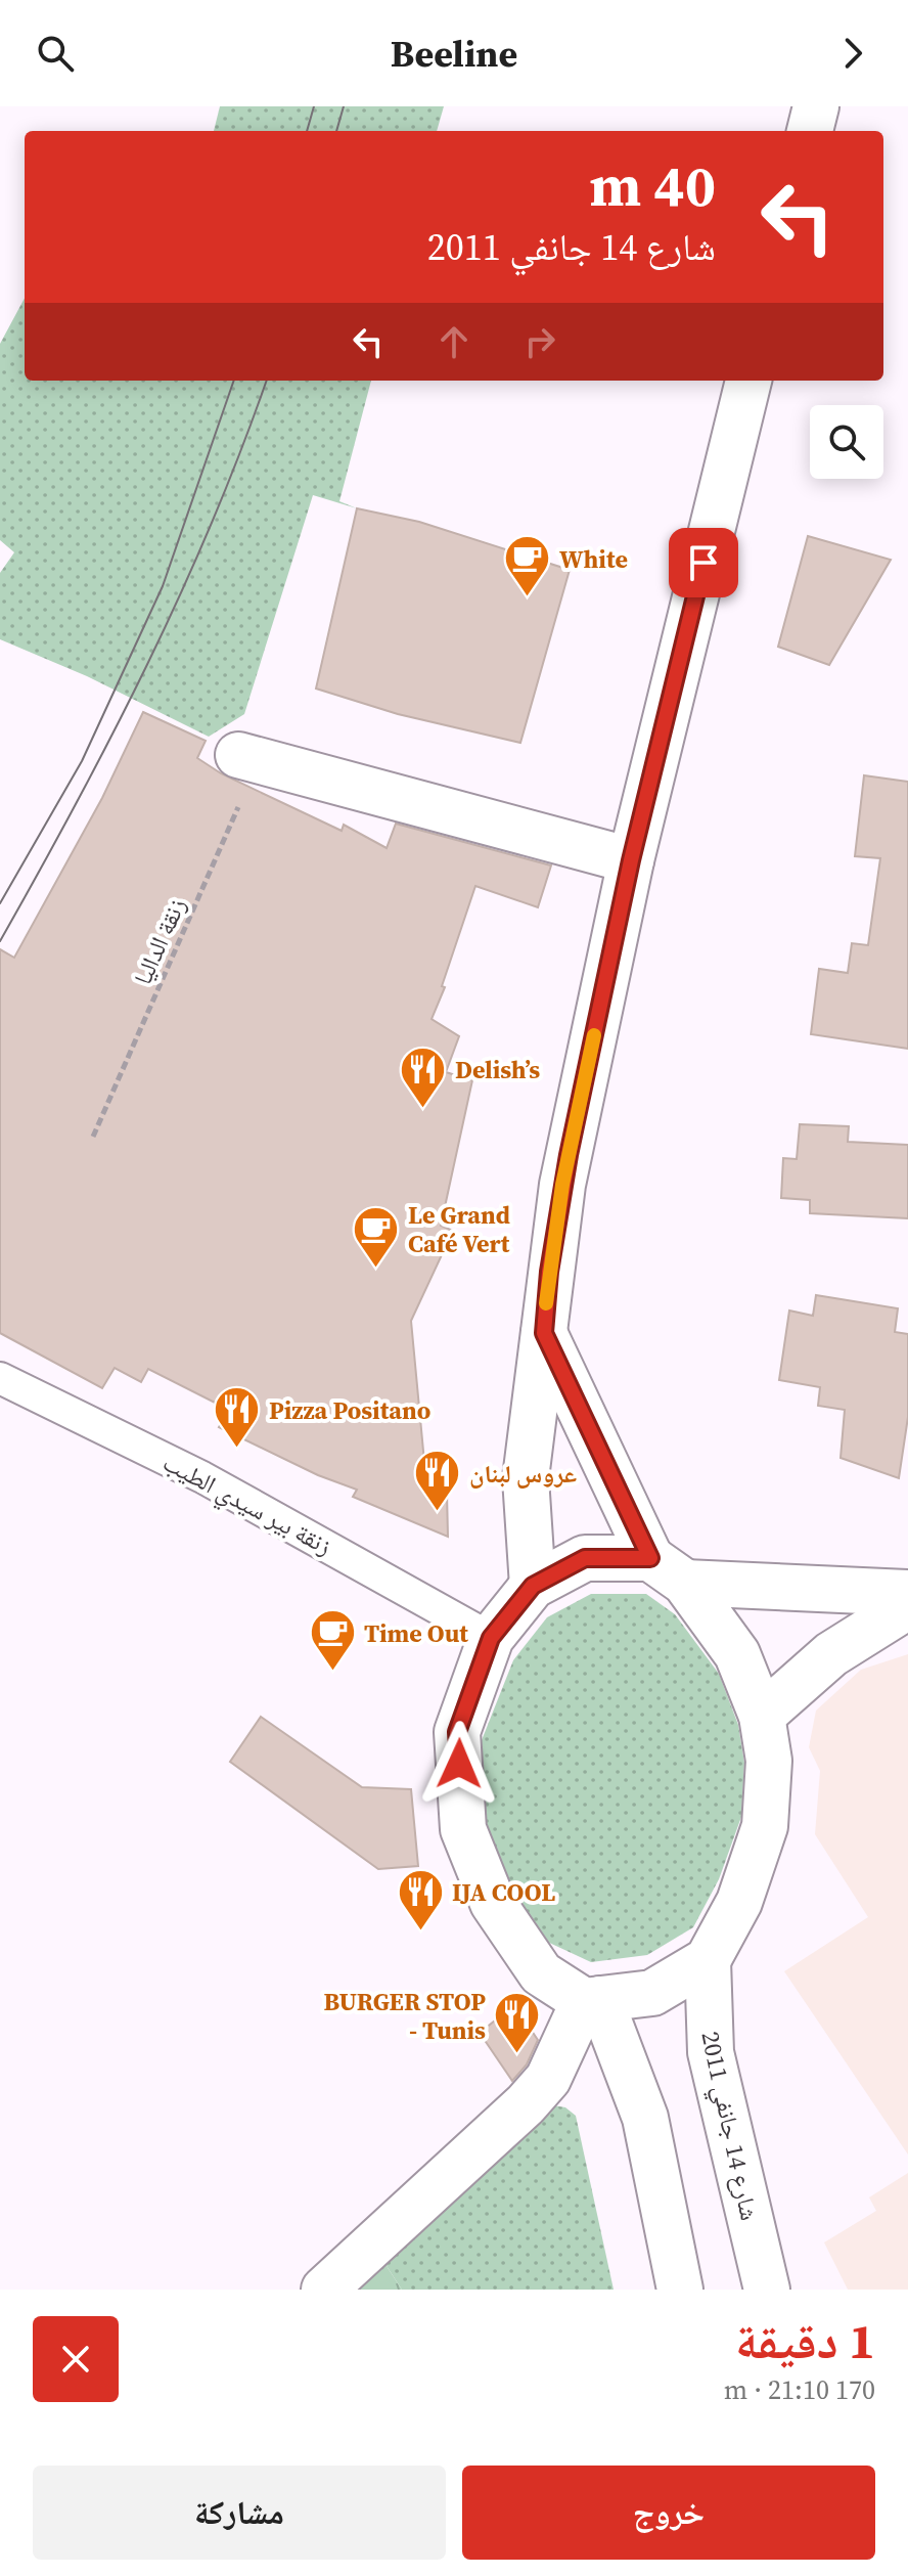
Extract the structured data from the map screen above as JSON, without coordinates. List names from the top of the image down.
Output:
{
  "streets": {
    "main road": ["شارع 14 جانفي 2011"],
    "lane": ["زنقة بير سيدي الطيب"],
    "path": ["زنقة الداليا"]
  },
  "places": {
    "cafe": ["White", "Le Grand Café Vert", "Time Out"],
    "restaurant": [
      "Delish’s",
      "Pizza Positano",
      "عروس لبنان",
      "IJA COOL",
      "BURGER STOP - Tunis"
    ]
  },
  "page": {
    "header": "Beeline",
    "turn": ["40 m", "شارع 14 جانفي 2011"],
    "heading": ["1 دقيقة", "170 m · 21:10"],
    "buttons": ["خروج", "مشاركة"]
  }
}
